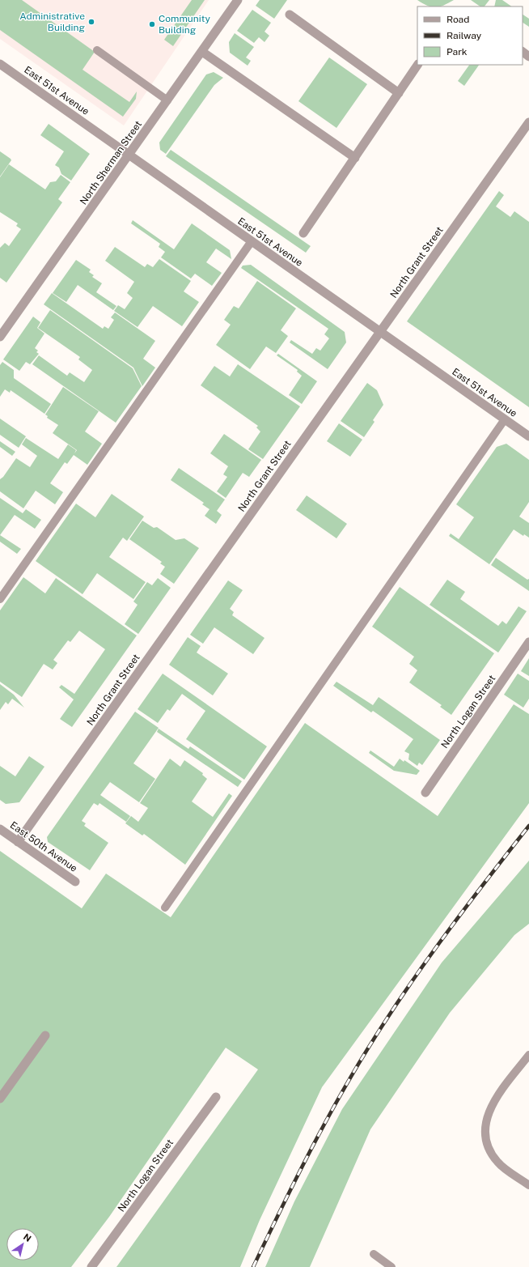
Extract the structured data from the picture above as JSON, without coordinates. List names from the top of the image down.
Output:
{
  "streets": {
    "street": [
      "East 51st Avenue",
      "North Sherman Street",
      "North Grant Street",
      "North Logan Street",
      "East 50th Avenue"
    ]
  },
  "crossings": [
    ["East 51st Avenue", "North Sherman Street"],
    ["East 51st Avenue", "North Grant Street"],
    ["North Grant Street", "East 50th Avenue"]
  ],
  "places": ["Administrative Building", "Community Building"],
  "legend": ["Road", "Railway", "Park"],
  "north": "top right"
}
